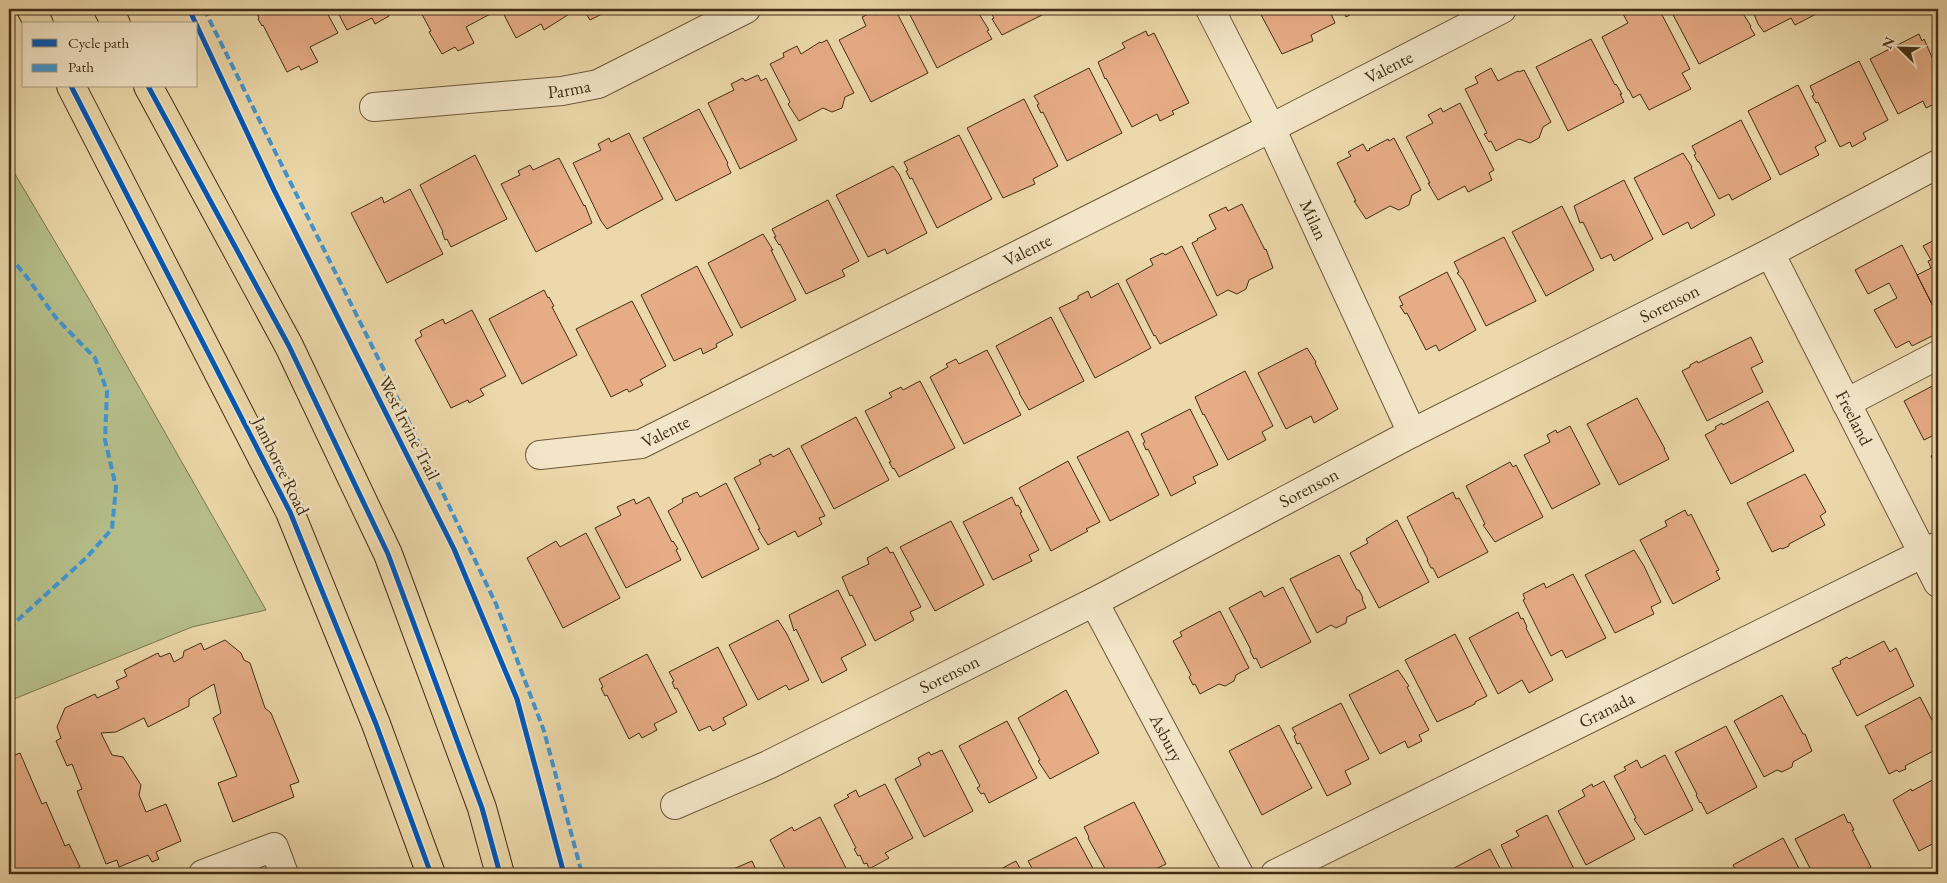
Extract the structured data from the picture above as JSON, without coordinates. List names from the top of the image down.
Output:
{
  "streets": {
    "main road": ["Jamboree Road"],
    "street": [
      "Valente",
      "Parma",
      "Milan",
      "Sorenson",
      "Freeland",
      "Granada",
      "Asbury"
    ],
    "cycle path": ["West Irvine Trail"]
  },
  "crossings": [
    ["Valente", "Milan"],
    ["Milan", "Sorenson"],
    ["Sorenson", "Freeland"],
    ["Sorenson", "Asbury"],
    ["Freeland", "Granada"]
  ],
  "legend": ["Cycle path", "Path"],
  "north": "top left"
}
